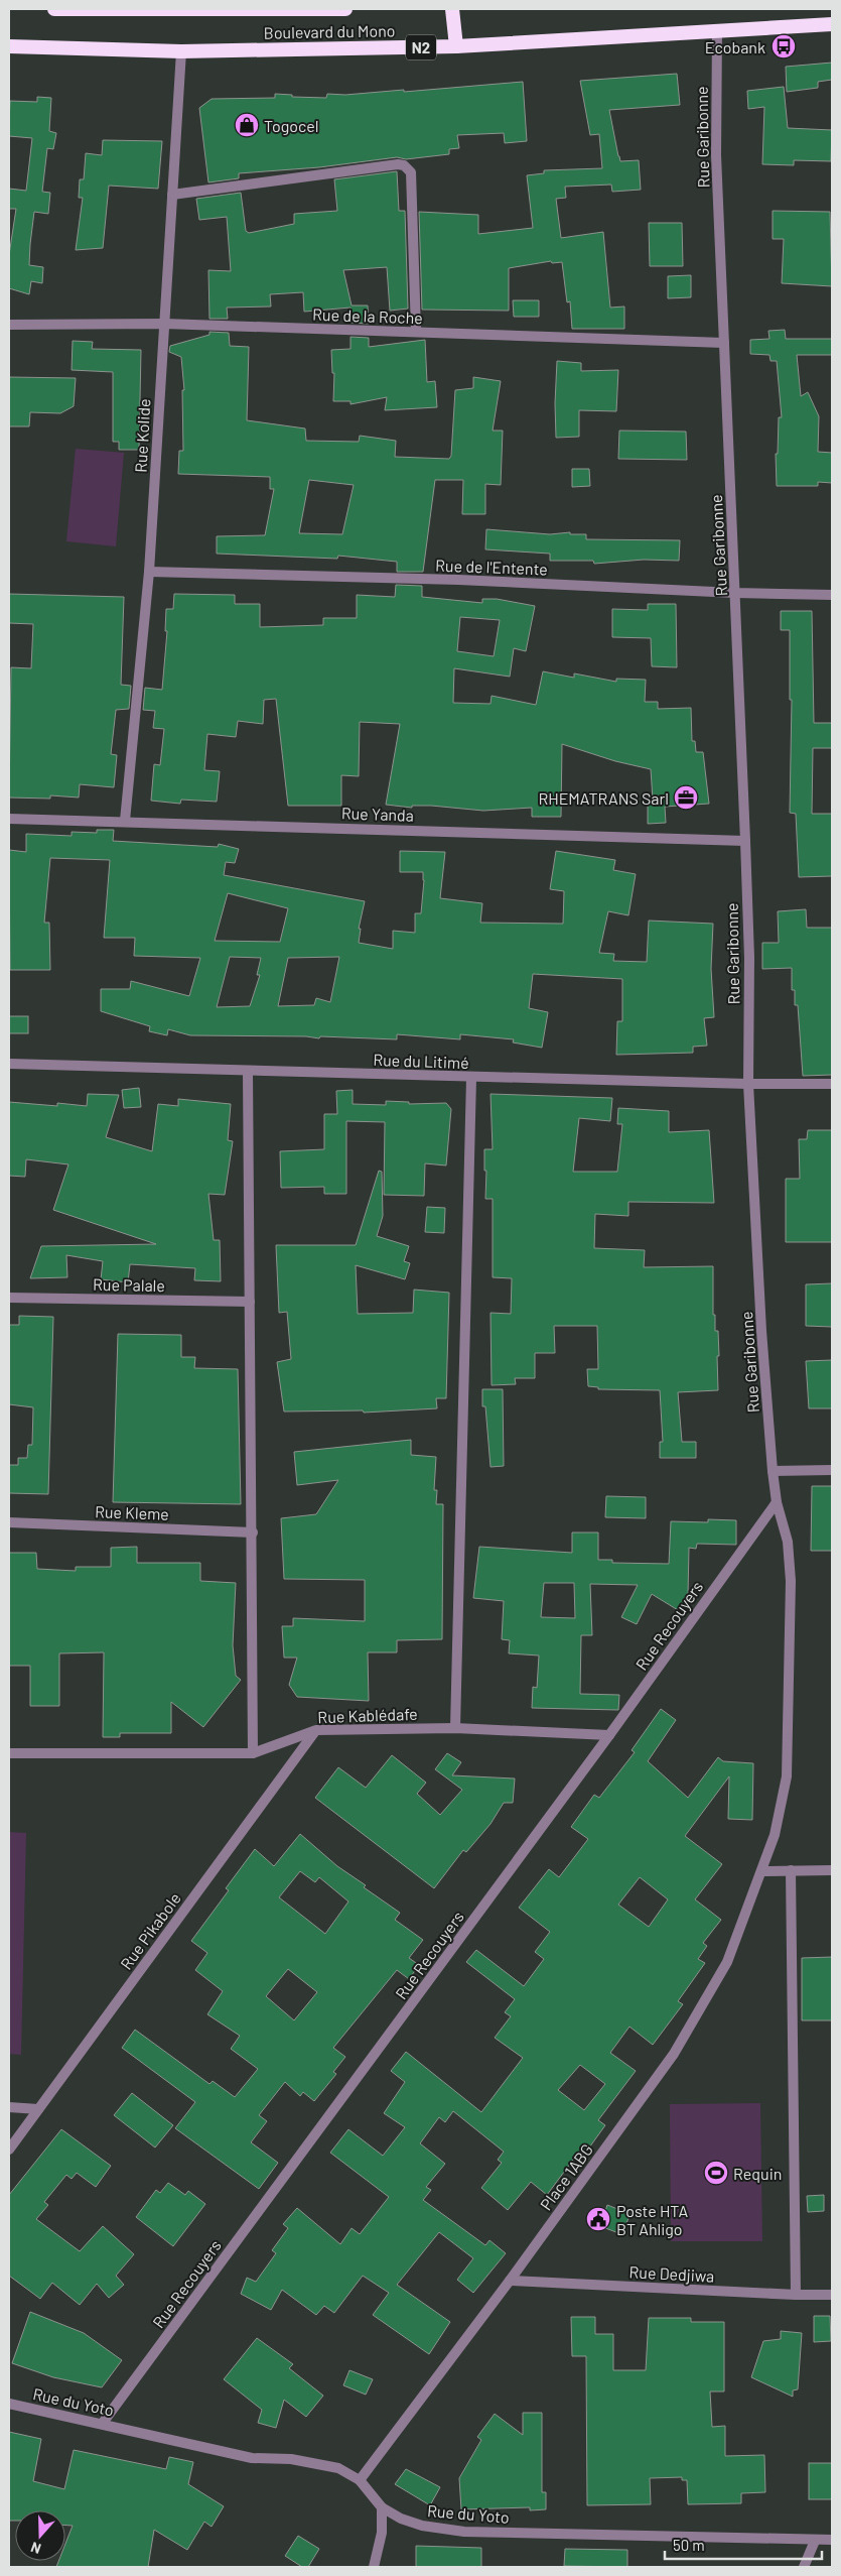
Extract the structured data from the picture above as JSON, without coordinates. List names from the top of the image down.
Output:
{
  "streets": {
    "highway": ["Boulevard du Mono", "N2"],
    "street": [
      "Rue Garibonne",
      "Rue de la Roche",
      "Rue Kolide",
      "Rue de l'Entente",
      "Rue Yanda",
      "Rue du Litimé",
      "Rue Palale",
      "Rue Kleme",
      "Rue Recouyers",
      "Rue Kablédafe",
      "Rue Pikabole",
      "Place 1ABG",
      "Rue Dedjiwa",
      "Rue du Yoto"
    ]
  },
  "crossings": [
    ["Boulevard du Mono", "Rue Garibonne"],
    ["Boulevard du Mono", "Rue Kolide"],
    ["Rue Garibonne", "Rue de la Roche"],
    ["Rue Garibonne", "Rue de l'Entente"],
    ["Rue Garibonne", "Rue Yanda"],
    ["Rue Garibonne", "Rue du Litimé"],
    ["Rue Garibonne", "Rue Recouyers"],
    ["Rue Garibonne", "Place 1ABG"],
    ["Rue de la Roche", "Rue Kolide"],
    ["Rue Kolide", "Rue de l'Entente"],
    ["Rue Kolide", "Rue Yanda"],
    ["Rue Recouyers", "Rue Kablédafe"],
    ["Rue Recouyers", "Rue du Yoto"],
    ["Rue Kablédafe", "Rue Pikabole"],
    ["Place 1ABG", "Rue Dedjiwa"],
    ["Place 1ABG", "Rue du Yoto"]
  ],
  "places": {
    "bus stop": ["Ecobank"],
    "shop": ["Togocel"],
    "office": ["RHEMATRANS Sarl"],
    "sports": ["Requin"],
    "public building": ["Poste HTA BT Ahligo"]
  },
  "scale_bar": "50 m",
  "north": "bottom"
}
